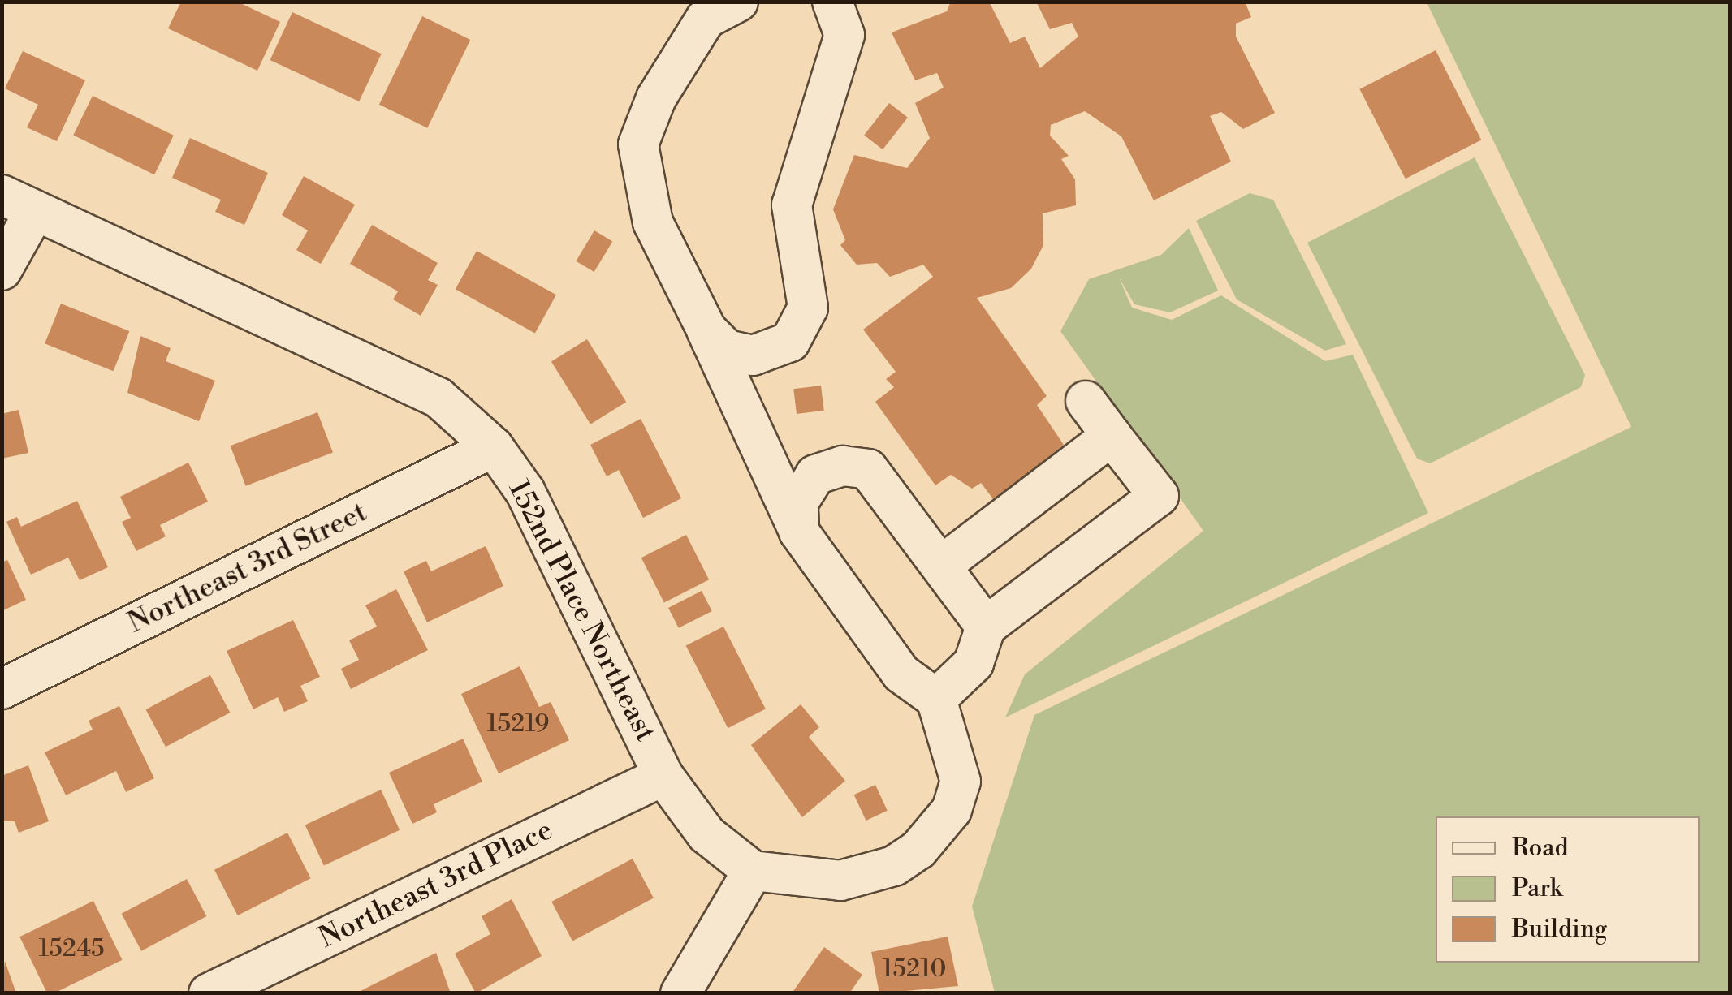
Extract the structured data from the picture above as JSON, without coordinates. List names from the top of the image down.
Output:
{
  "streets": {
    "street": ["Northeast 3rd Street", "152nd Place Northeast", "Northeast 3rd Place"]
  },
  "crossings": [
    ["Northeast 3rd Street", "152nd Place Northeast"],
    ["152nd Place Northeast", "Northeast 3rd Place"]
  ],
  "house_numbers": ["15219", "15245", "15210"],
  "legend": ["Road", "Park", "Building"]
}
